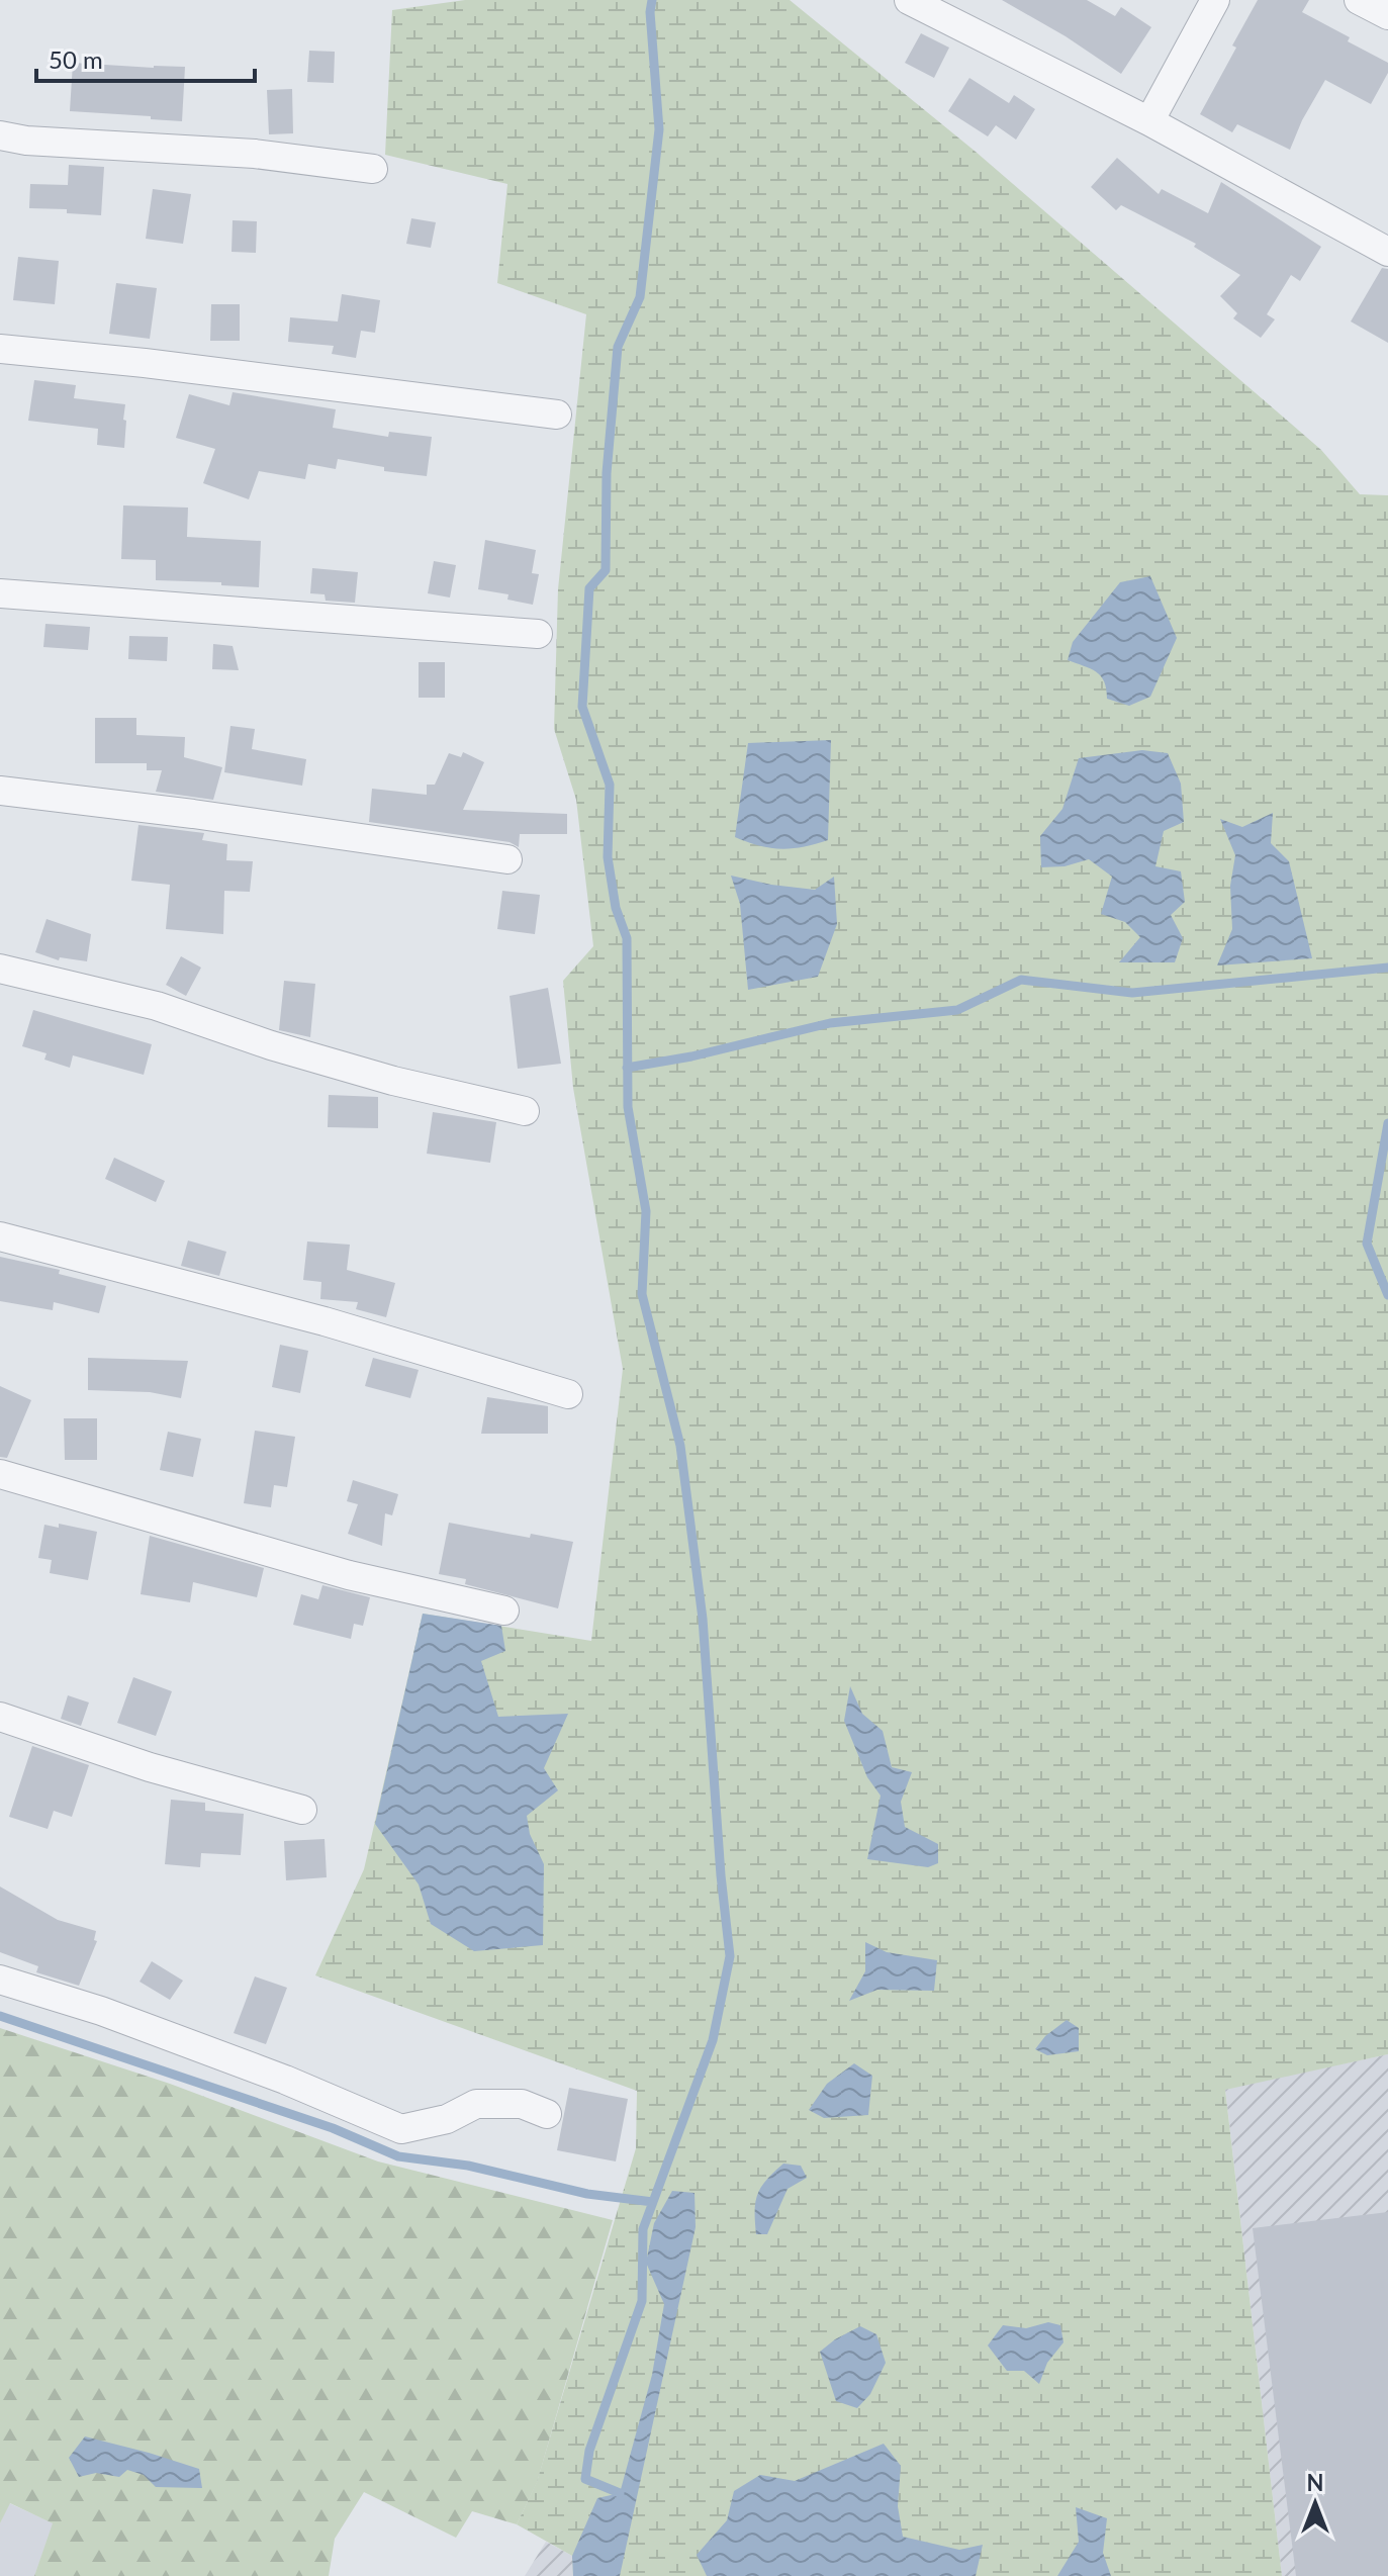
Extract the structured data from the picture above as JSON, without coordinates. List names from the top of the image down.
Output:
{
  "scale_bar": "50 m",
  "north": "top"
}
